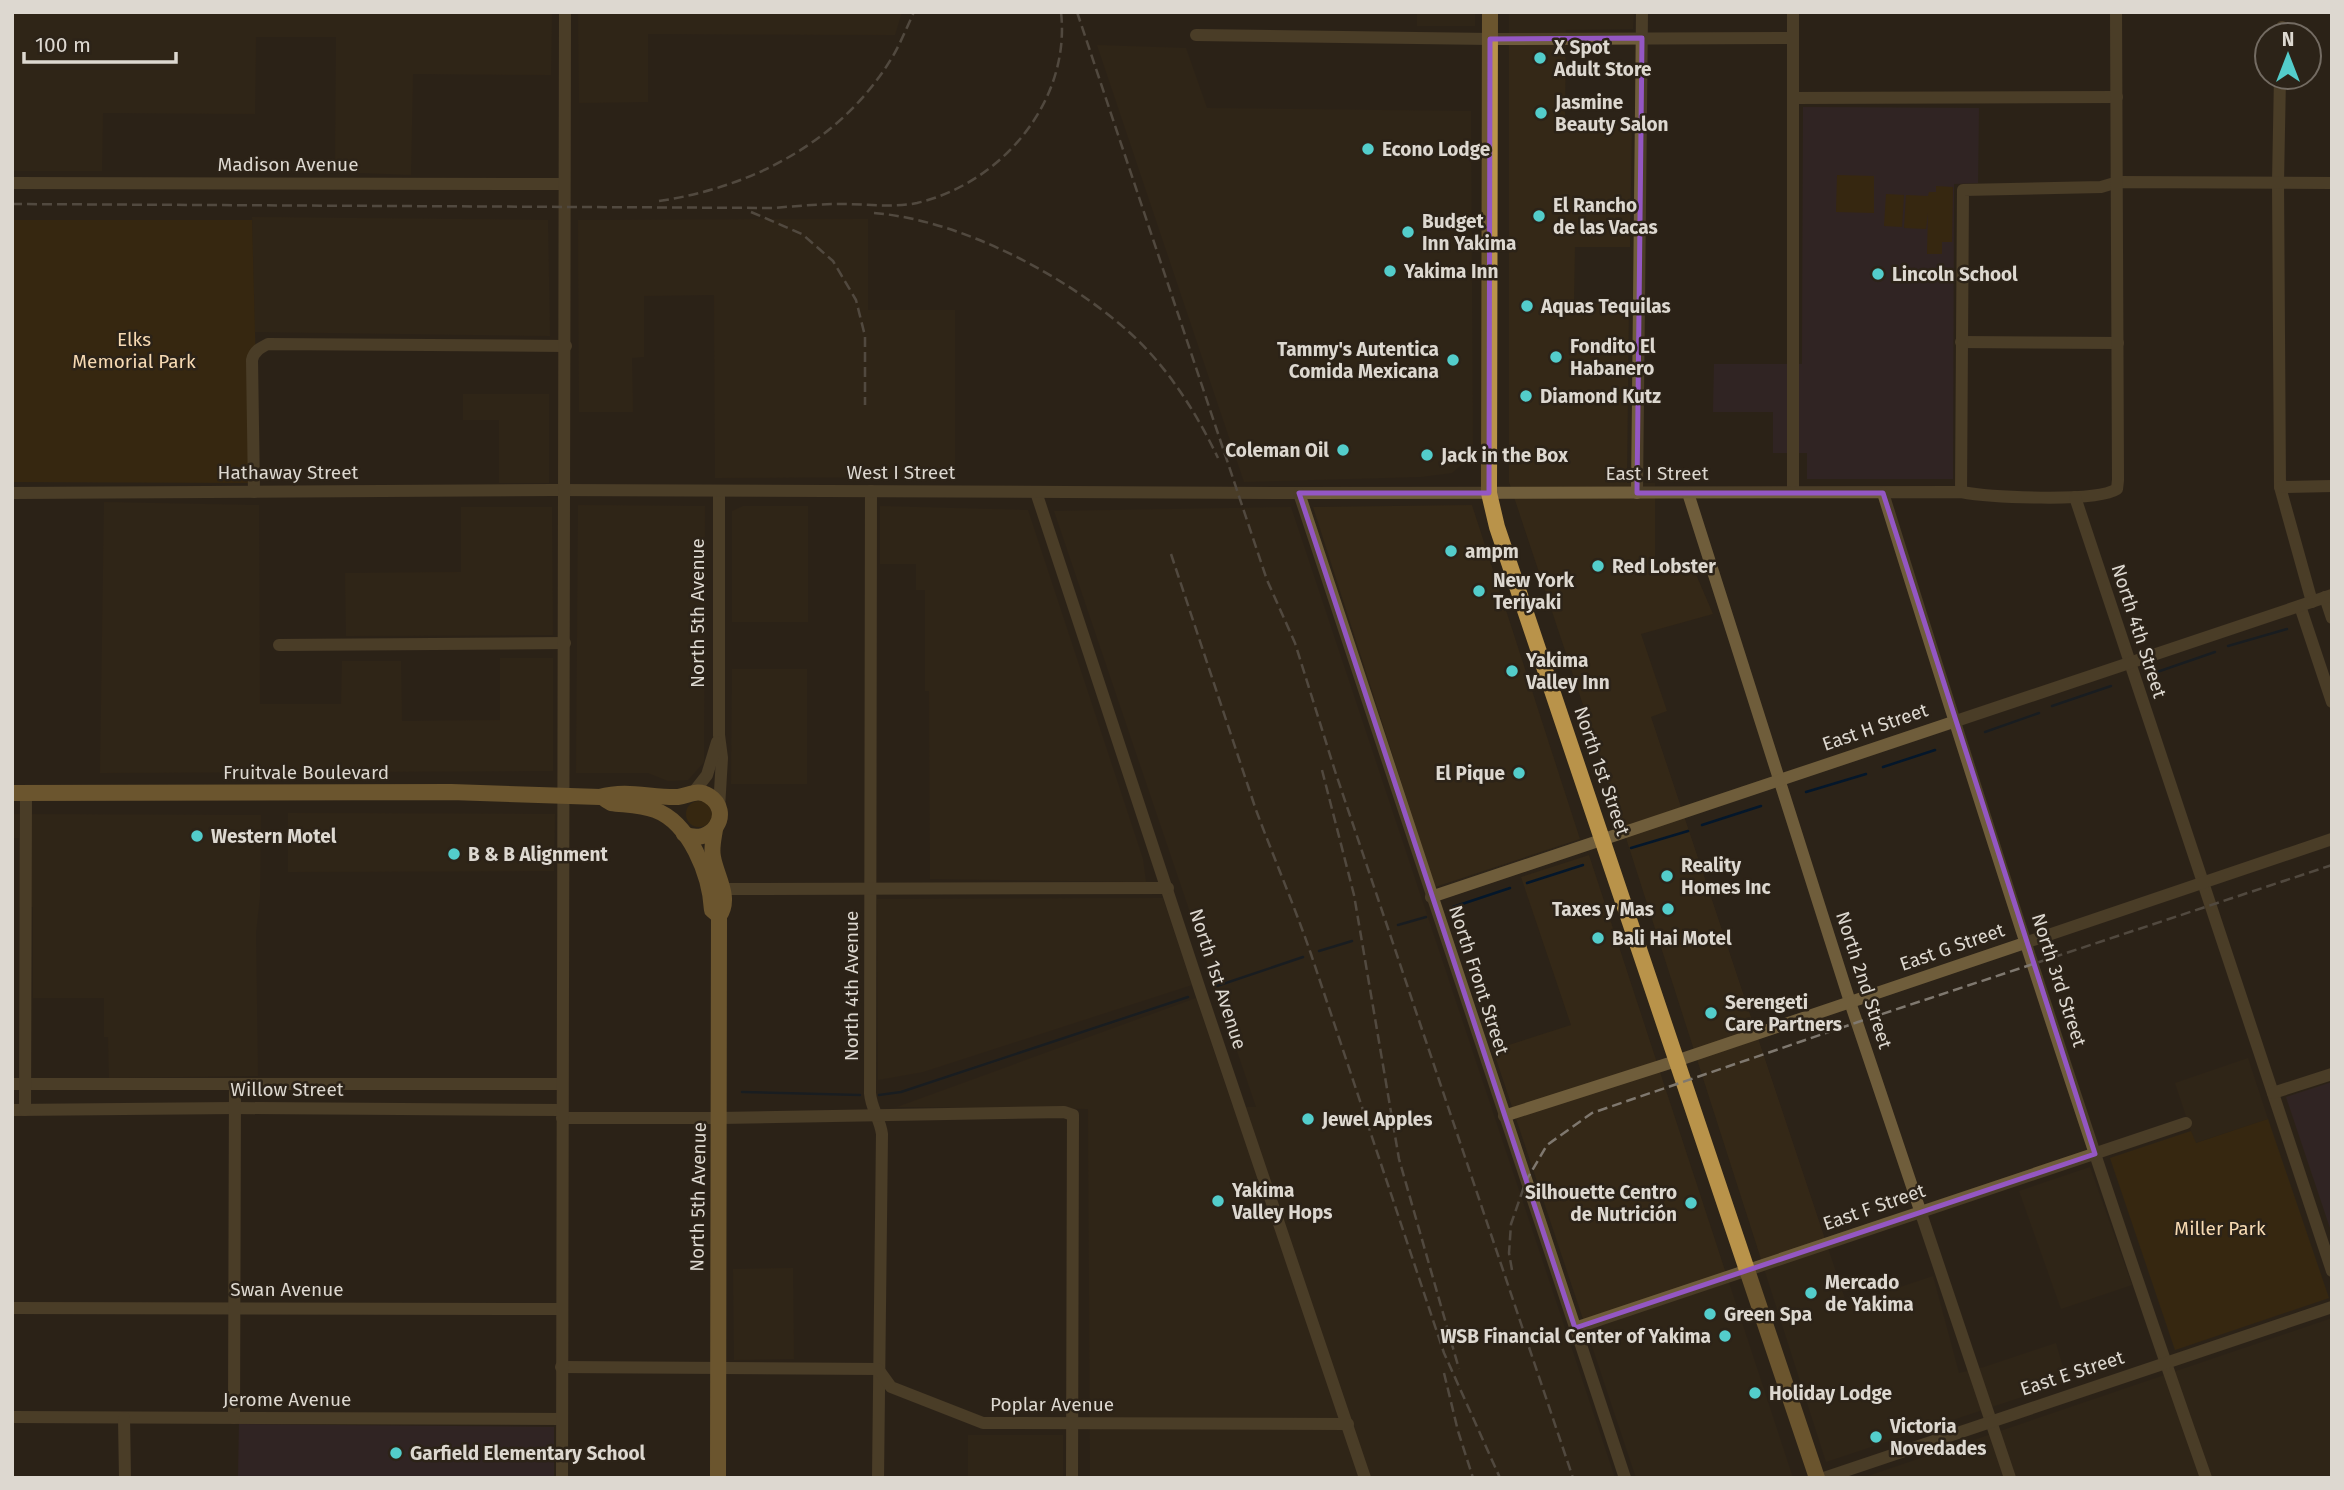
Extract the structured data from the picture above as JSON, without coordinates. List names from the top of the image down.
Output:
{
  "streets": {
    "main road": ["North 5th Avenue", "North 1st Street", "Fruitvale Boulevard"],
    "street": [
      "Madison Avenue",
      "Hathaway Street",
      "West I Street",
      "East I Street",
      "North 4th Street",
      "East H Street",
      "East G Street",
      "North 1st Avenue",
      "North Front Street",
      "North 2nd Street",
      "North 3rd Street",
      "North 4th Avenue",
      "Willow Street",
      "East F Street",
      "Swan Avenue",
      "East E Street",
      "Jerome Avenue",
      "Poplar Avenue"
    ]
  },
  "crossings": [
    ["Hathaway Street", "West I Street"],
    ["West I Street", "East I Street"],
    ["West I Street", "North 5th Avenue"],
    ["West I Street", "North 1st Avenue"],
    ["West I Street", "North 4th Avenue"],
    ["East I Street", "North 4th Street"],
    ["East I Street", "North 1st Street"],
    ["East I Street", "North Front Street"],
    ["East I Street", "North 2nd Street"],
    ["East I Street", "North 3rd Street"],
    ["North 5th Avenue", "Fruitvale Boulevard"],
    ["North 5th Avenue", "Willow Street"],
    ["North 4th Street", "East H Street"],
    ["North 4th Street", "East G Street"],
    ["East H Street", "North 1st Street"],
    ["East H Street", "North Front Street"],
    ["East H Street", "North 2nd Street"],
    ["East H Street", "North 3rd Street"],
    ["North 1st Street", "East G Street"],
    ["North 1st Street", "East F Street"],
    ["East G Street", "North Front Street"],
    ["East G Street", "North 2nd Street"],
    ["East G Street", "North 3rd Street"],
    ["North 1st Avenue", "Poplar Avenue"],
    ["North Front Street", "East F Street"],
    ["North 2nd Street", "East F Street"],
    ["North 2nd Street", "East E Street"],
    ["North 3rd Street", "East F Street"],
    ["North 3rd Street", "East E Street"],
    ["North 4th Avenue", "Willow Street"],
    ["North 4th Avenue", "Poplar Avenue"],
    ["Willow Street", "Poplar Avenue"]
  ],
  "parks": ["Elks Memorial Park", "Miller Park"],
  "places": [
    "X Spot Adult Store",
    "Jasmine Beauty Salon",
    "Econo Lodge",
    "El Rancho de las Vacas",
    "Budget Inn Yakima",
    "Yakima Inn",
    "Lincoln School",
    "Aquas Tequilas",
    "Fondito El Habanero",
    "Tammy's Autentica Comida Mexicana",
    "Diamond Kutz",
    "Coleman Oil",
    "Jack in the Box",
    "ampm",
    "Red Lobster",
    "New York Teriyaki",
    "Yakima Valley Inn",
    "El Pique",
    "Western Motel",
    "B & B Alignment",
    "Reality Homes Inc",
    "Taxes y Mas",
    "Bali Hai Motel",
    "Serengeti Care Partners",
    "Jewel Apples",
    "Yakima Valley Hops",
    "Silhouette Centro de Nutrición",
    "Mercado de Yakima",
    "Green Spa",
    "WSB Financial Center of Yakima",
    "Holiday Lodge",
    "Victoria Novedades",
    "Garfield Elementary School"
  ],
  "scale_bar": "100 m",
  "north": "top"
}
